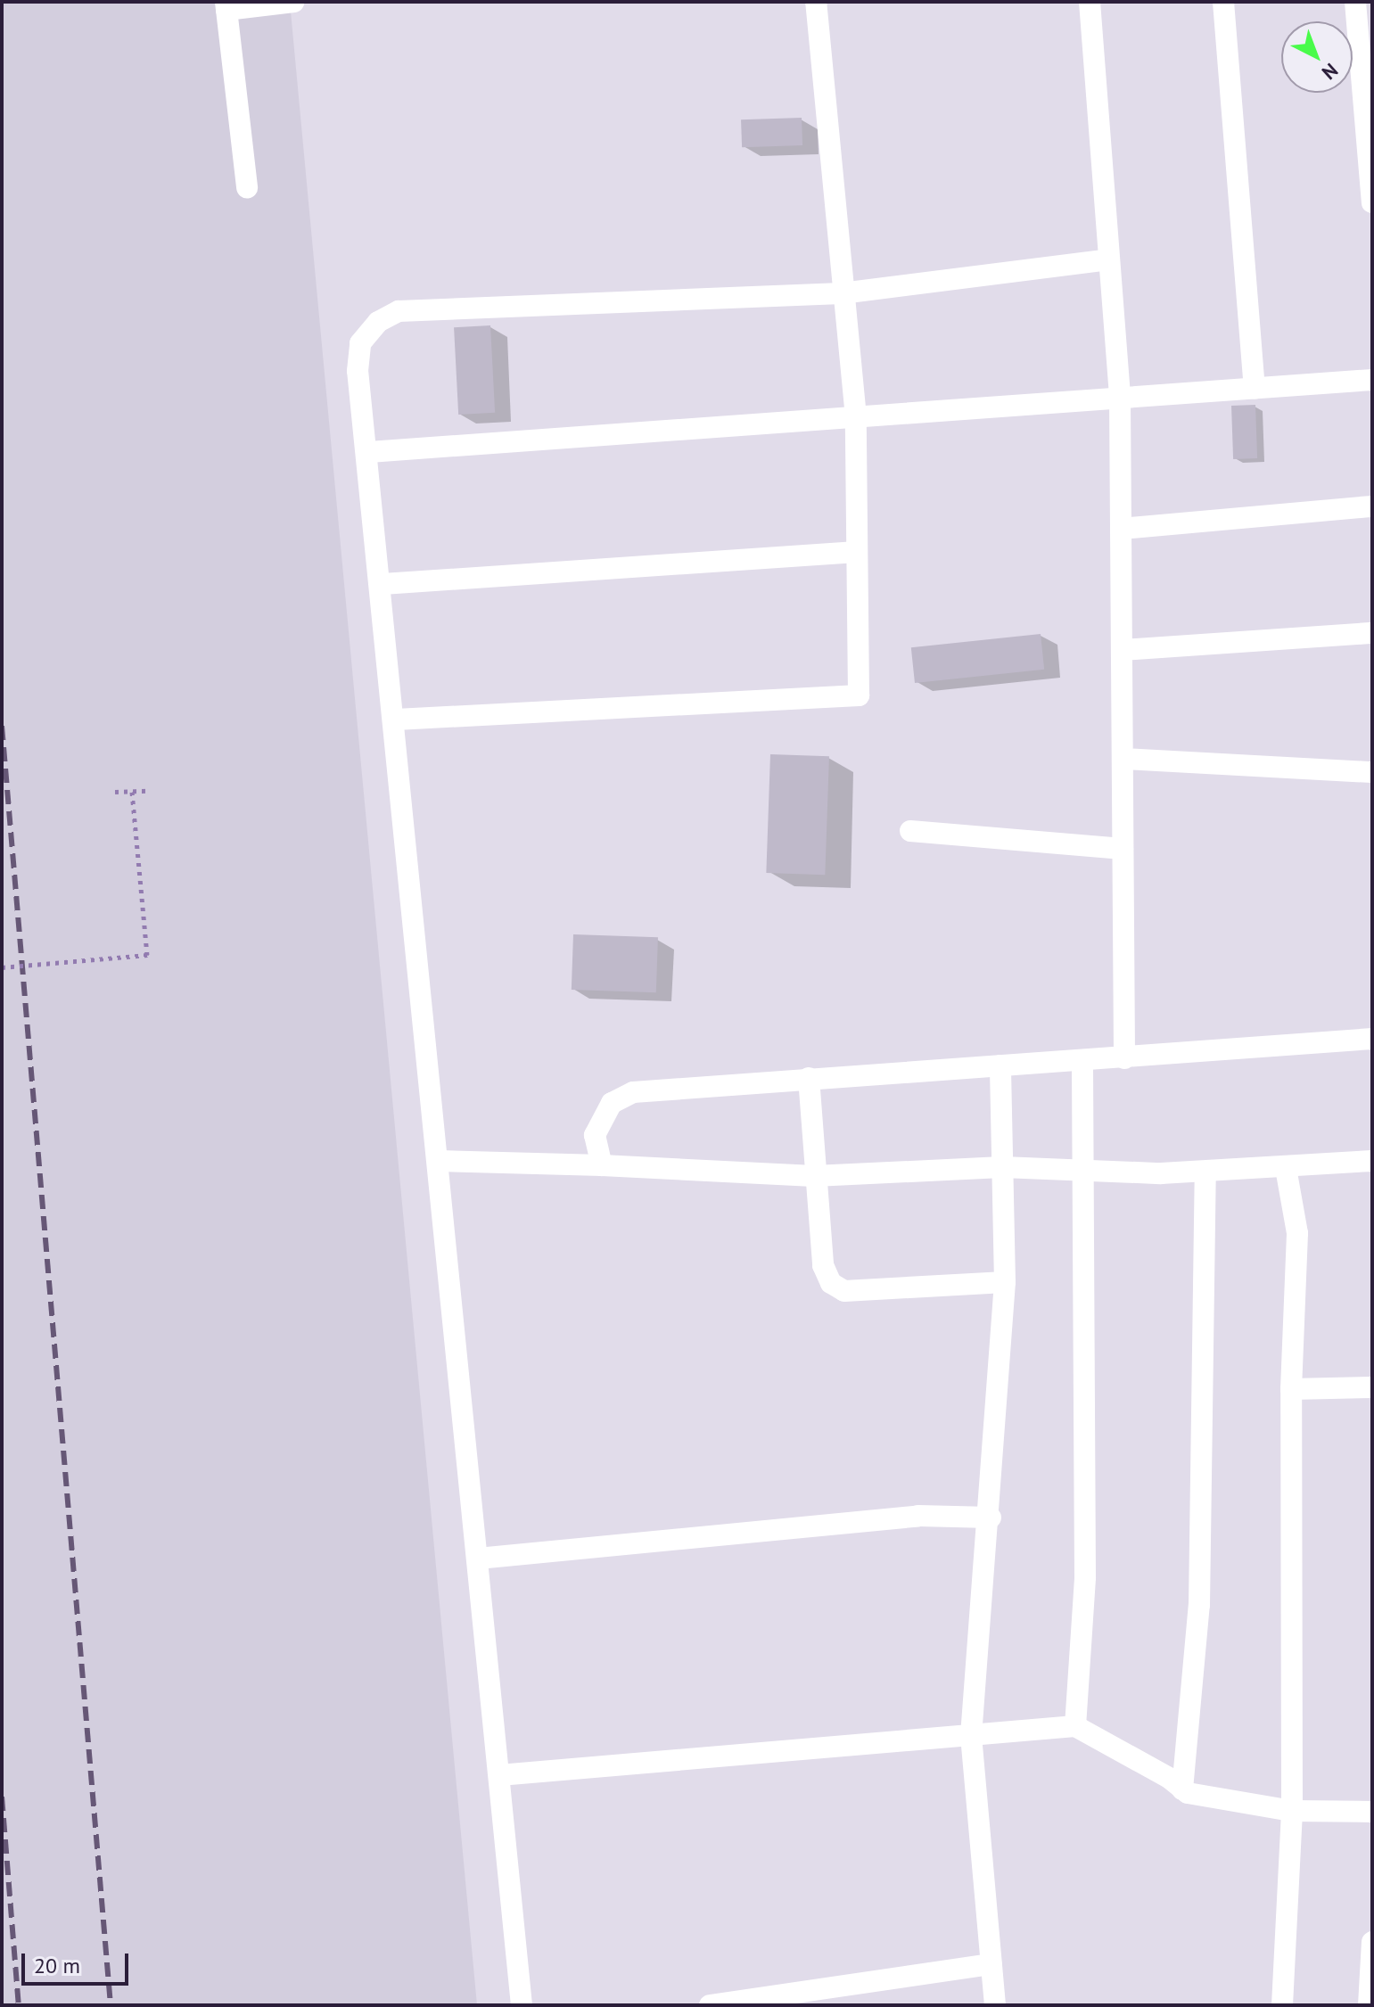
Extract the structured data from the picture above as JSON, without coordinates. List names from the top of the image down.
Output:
{
  "scale_bar": "20 m",
  "north": "bottom right"
}
